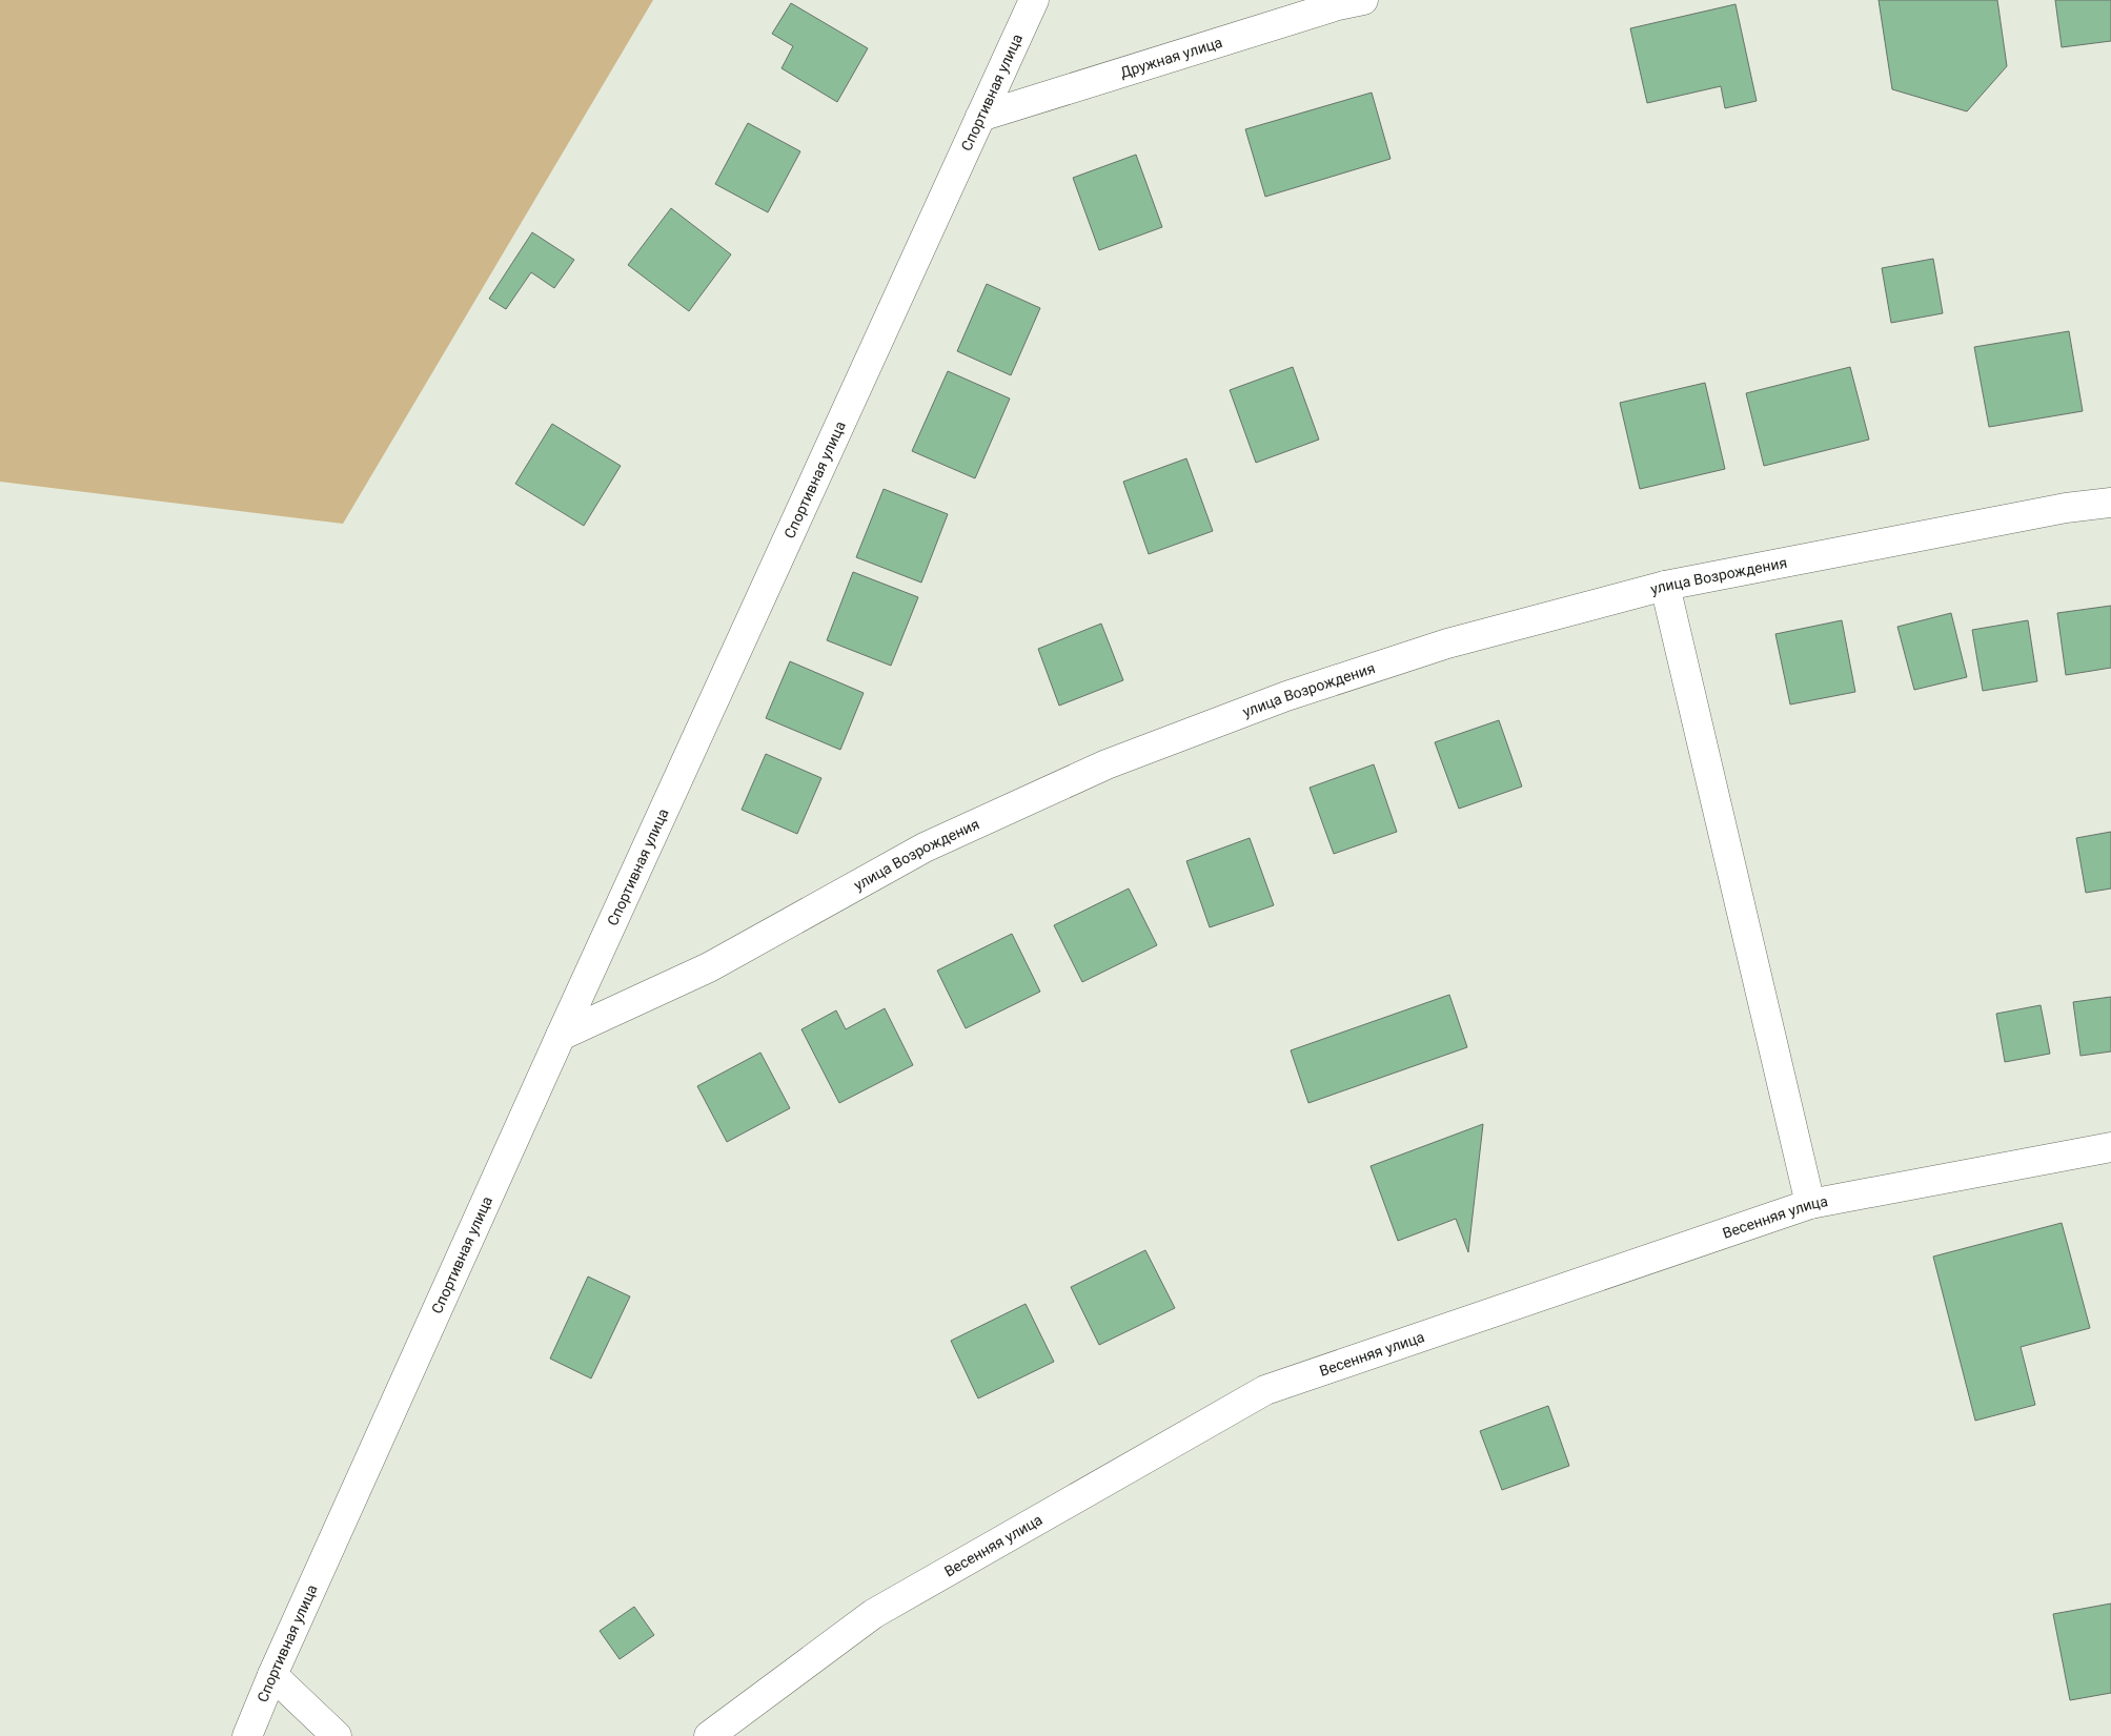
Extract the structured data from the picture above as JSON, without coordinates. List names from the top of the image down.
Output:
{
  "streets": {
    "street": [
      "Дружная улица",
      "Спортивная улица",
      "улица Возрождения",
      "Весенняя улица"
    ]
  },
  "crossings": [
    ["Дружная улица", "Спортивная улица"],
    ["Спортивная улица", "улица Возрождения"]
  ]
}
